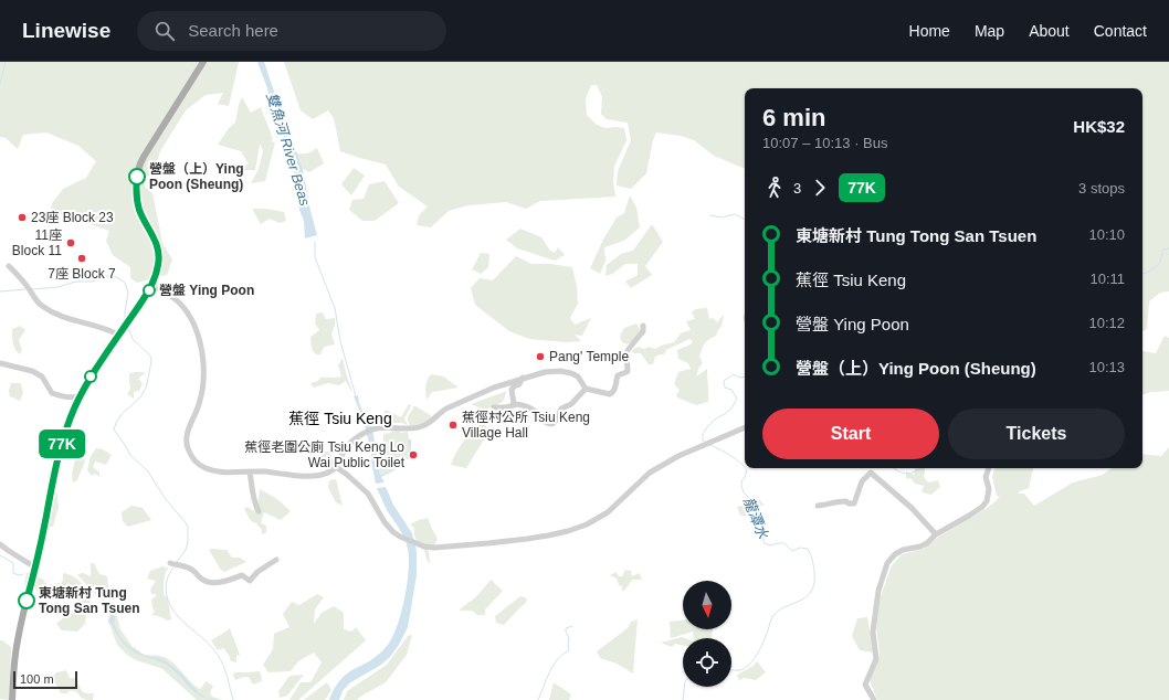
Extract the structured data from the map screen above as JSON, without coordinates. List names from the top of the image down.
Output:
{
  "districts": ["蕉徑 Tsiu Keng"],
  "water": ["雙魚河 River Beas", "龍潭水"],
  "places": [
    "營盤（上）Ying Poon (Sheung)",
    "23座 Block 23",
    "11座 Block 11",
    "7座 Block 7",
    "營盤 Ying Poon",
    "Pang' Temple",
    "蕉徑村公所 Tsiu Keng Village Hall",
    "蕉徑老圍公廁 Tsiu Keng Lo Wai Public Toilet",
    "東塘新村 Tung Tong San Tsuen"
  ],
  "lines": ["bus line 77K"],
  "scale_bar": "100 m",
  "north": "bottom",
  "page": {
    "header": "Linewise",
    "search": "Search here",
    "nav": [
      "Home",
      "Map",
      "About",
      "Contact"
    ],
    "on_map": "77K",
    "heading": ["6 min", "10:07 – 10:13 · Bus", "HK$32"],
    "legs": ["3", "77K", "3 stops"],
    "list": [
      {
        "name": "東塘新村 Tung Tong San Tsuen",
        "value": "10:10"
      },
      {
        "name": "蕉徑 Tsiu Keng",
        "value": "10:11"
      },
      {
        "name": "營盤 Ying Poon",
        "value": "10:12"
      },
      {
        "name": "營盤（上）Ying Poon (Sheung)",
        "value": "10:13"
      }
    ],
    "buttons": ["Start", "Tickets"],
    "scale": "100 m"
  }
}
